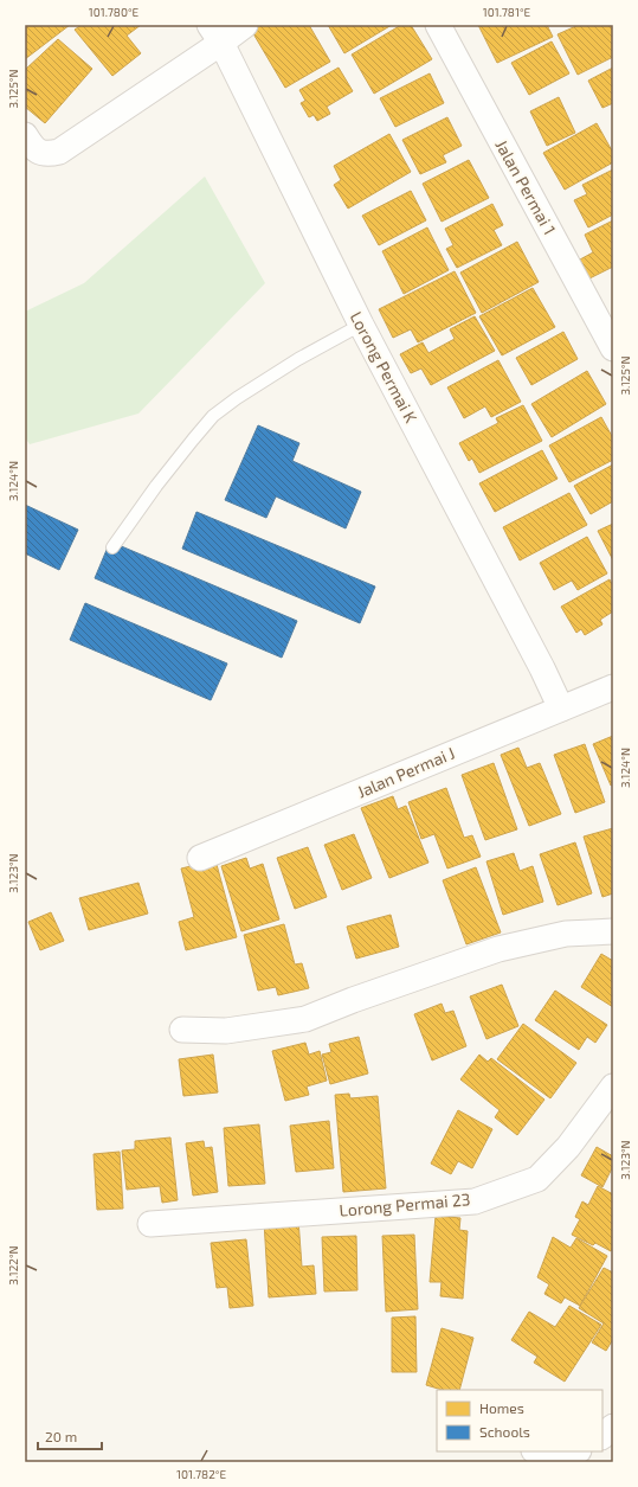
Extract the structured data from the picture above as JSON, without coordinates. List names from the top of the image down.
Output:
{
  "streets": {
    "street": [
      "Jalan Permai 1",
      "Lorong Permai K",
      "Jalan Permai J",
      "Lorong Permai 23"
    ]
  },
  "crossings": [
    ["Lorong Permai K", "Jalan Permai J"]
  ],
  "legend": ["Homes", "Schools"],
  "scale_bar": "20 m",
  "coordinates": [
    "101.780°E",
    "101.781°E",
    "3.125°N",
    "3.124°N",
    "3.123°N",
    "3.122°N",
    "101.782°E"
  ]
}
